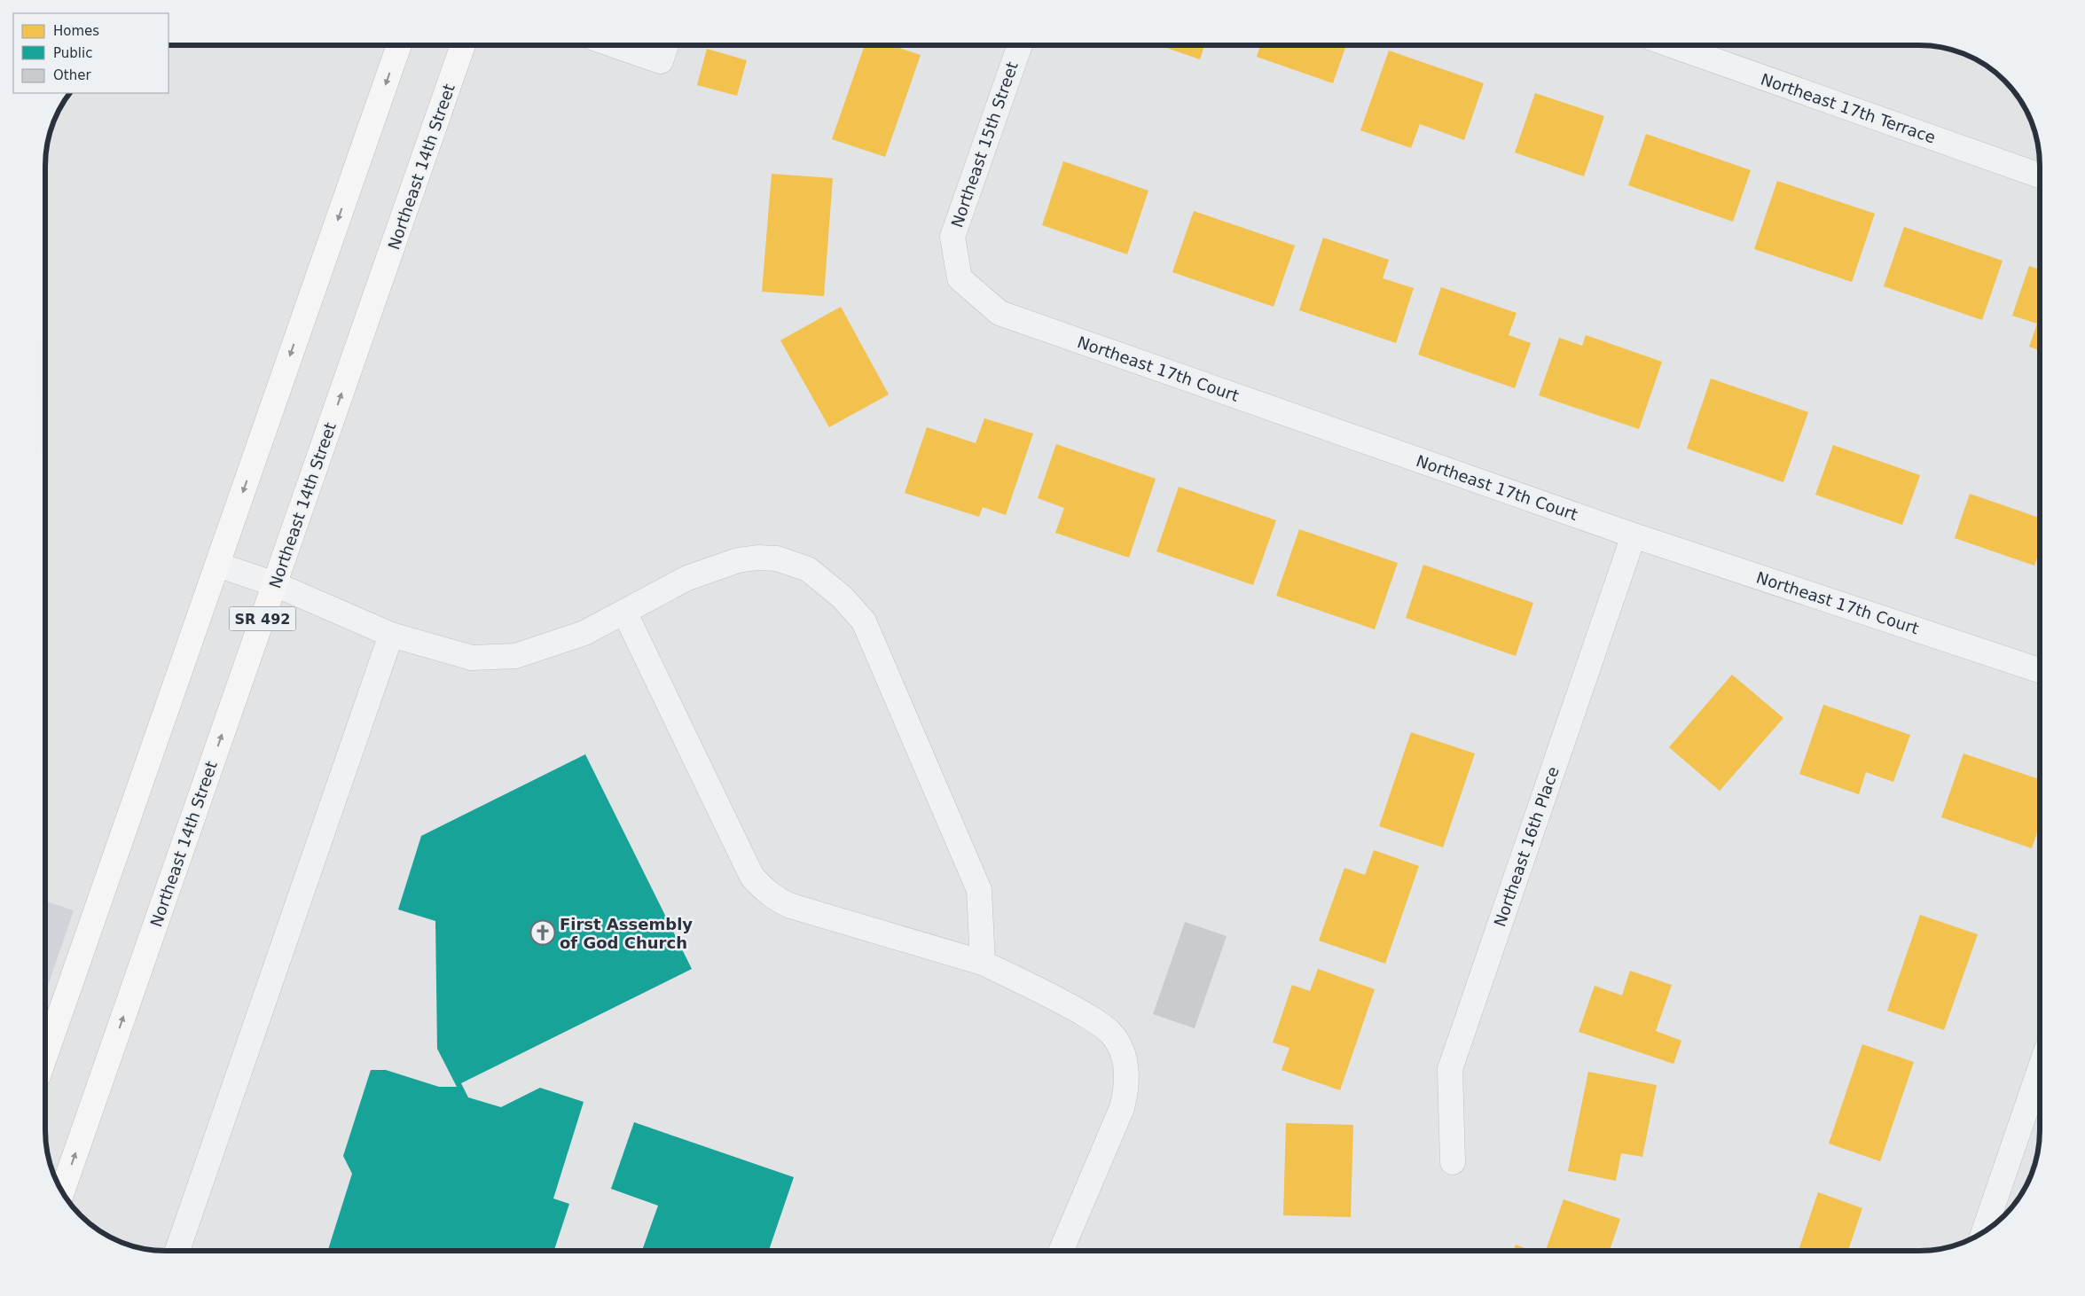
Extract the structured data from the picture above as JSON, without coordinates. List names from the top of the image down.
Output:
{
  "streets": {
    "main road": ["Northeast 14th Street", "SR 492"],
    "street": [
      "Northeast 17th Terrace",
      "Northeast 15th Street",
      "Northeast 17th Court",
      "Northeast 16th Place"
    ]
  },
  "crossings": [
    ["Northeast 15th Street", "Northeast 17th Court"],
    ["Northeast 17th Court", "Northeast 16th Place"]
  ],
  "places": {
    "church": ["First Assembly of God Church"]
  },
  "legend": ["Homes", "Public", "Other"]
}
